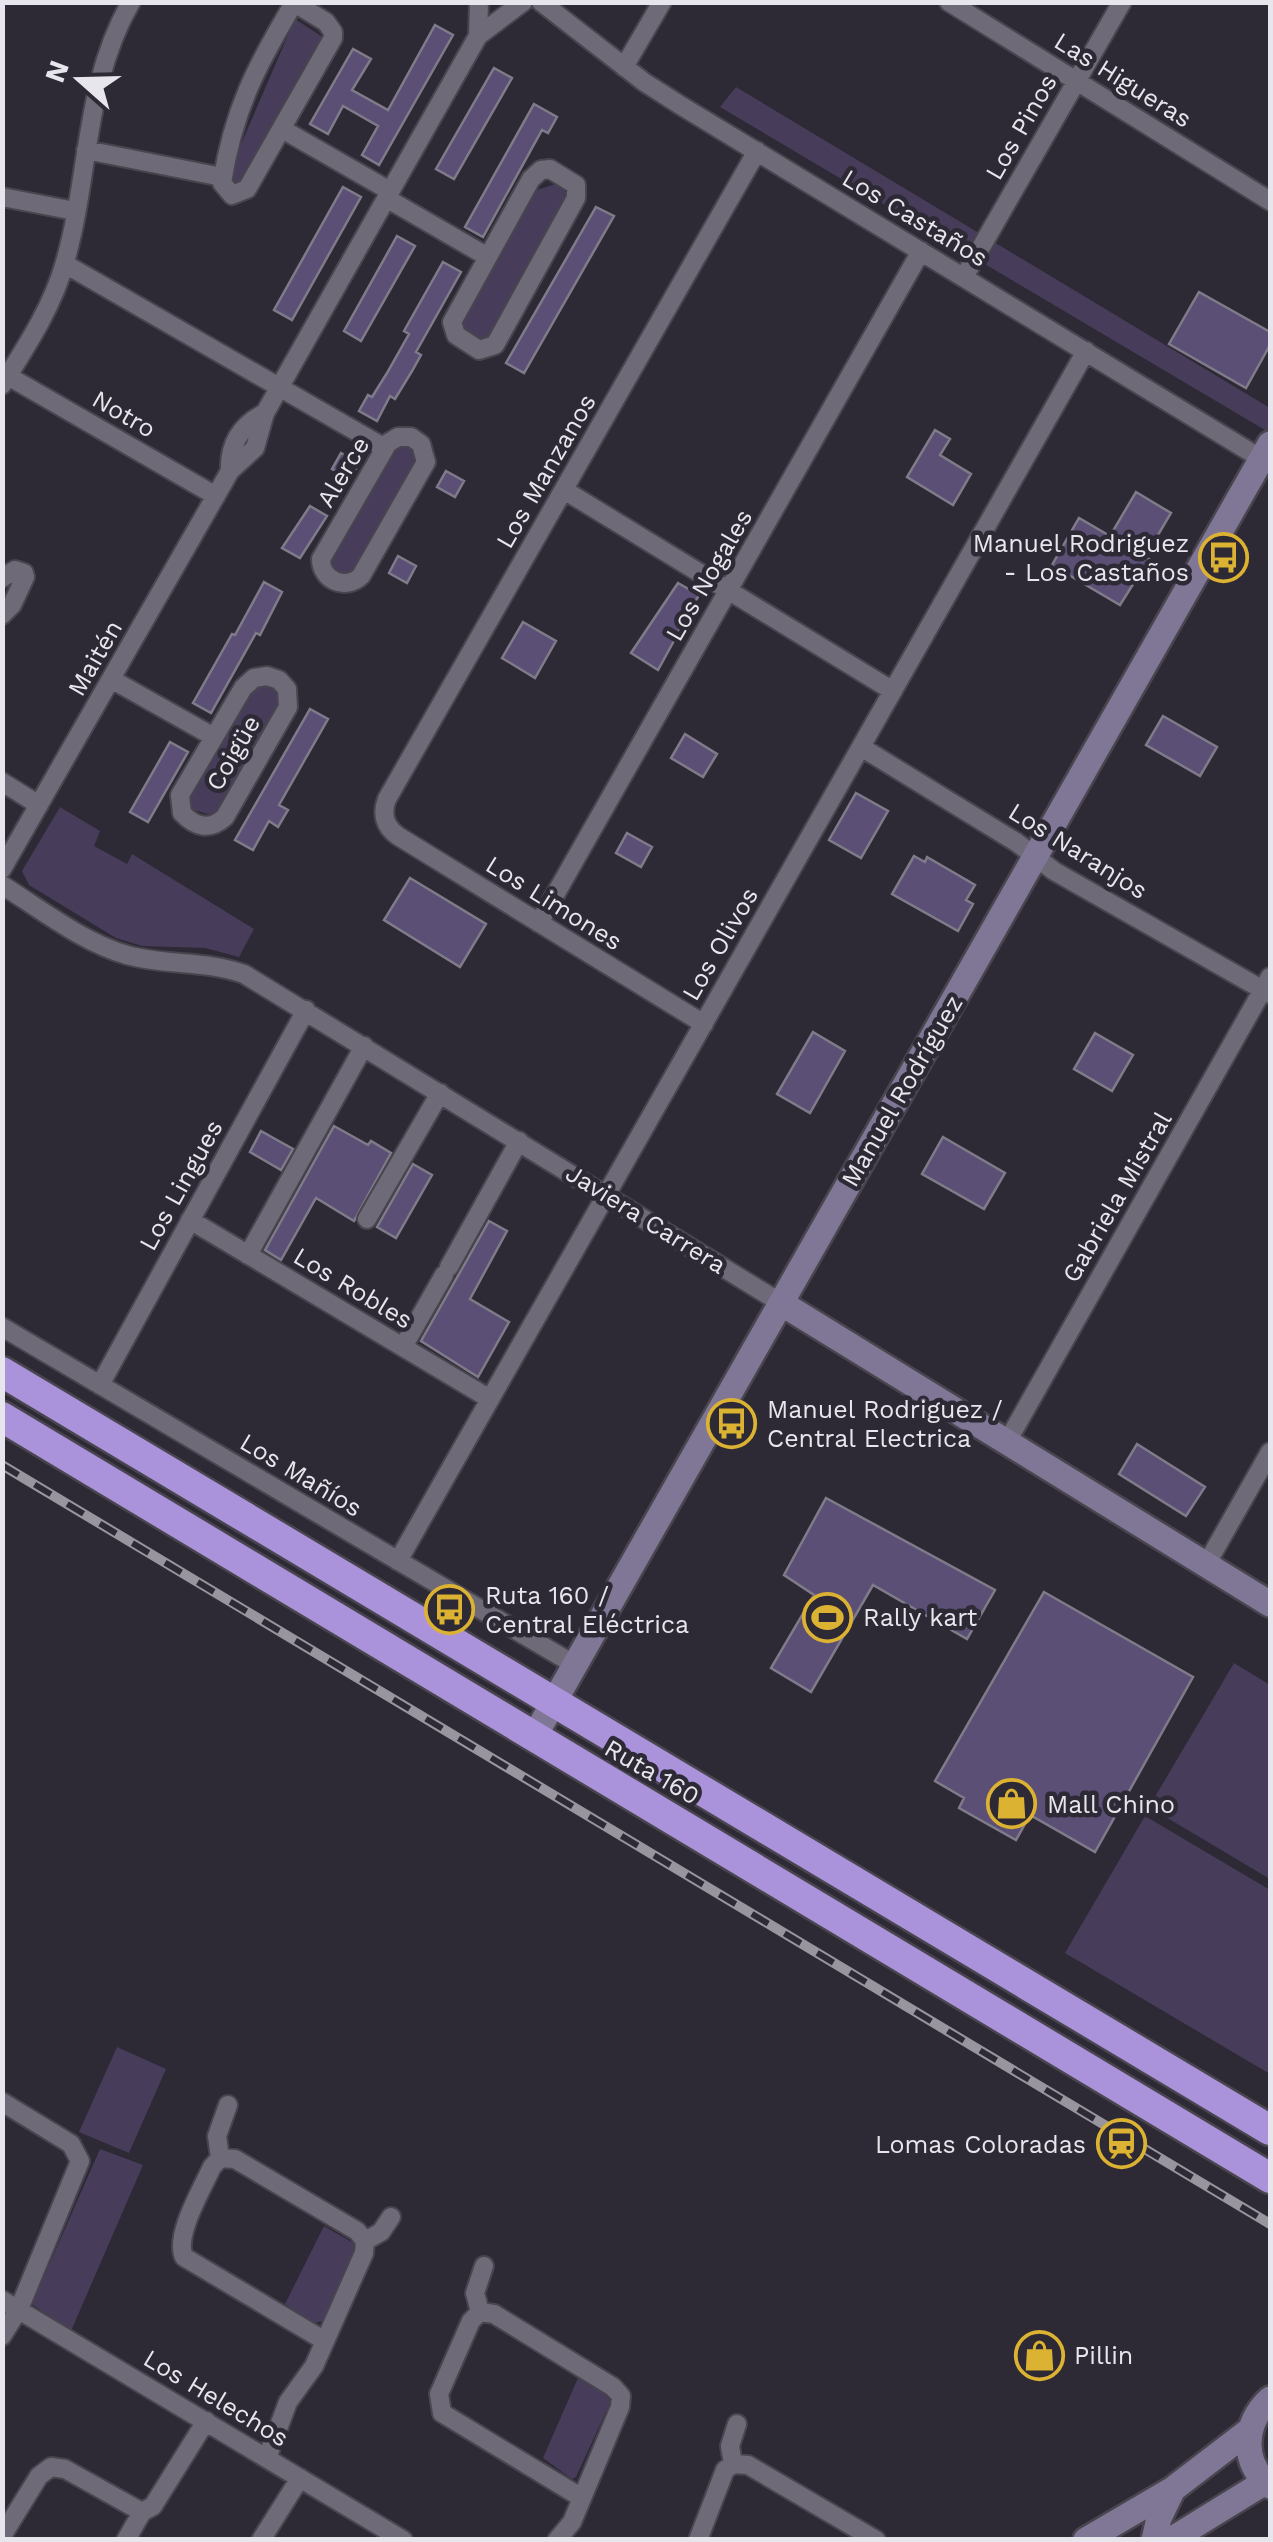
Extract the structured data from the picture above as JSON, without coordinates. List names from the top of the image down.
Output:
{
  "streets": {
    "highway": ["Ruta 160"],
    "street": [
      "Las Higueras",
      "Los Pinos",
      "Los Castaños",
      "Notro",
      "Los Manzanos",
      "Alerce",
      "Los Nogales",
      "Maitén",
      "Coigüe",
      "Los Naranjos",
      "Los Limones",
      "Los Olivos",
      "Manuel Rodríguez",
      "Los Lingues",
      "Gabriela Mistral",
      "Javiera Carrera",
      "Los Robles",
      "Los Mañíos",
      "Los Helechos"
    ]
  },
  "crossings": [
    ["Las Higueras", "Los Pinos"],
    ["Los Pinos", "Los Castaños"],
    ["Los Castaños", "Los Manzanos"],
    ["Los Castaños", "Los Nogales"],
    ["Los Castaños", "Los Olivos"],
    ["Los Castaños", "Manuel Rodríguez"],
    ["Notro", "Maitén"],
    ["Los Manzanos", "Los Limones"],
    ["Los Nogales", "Los Limones"],
    ["Maitén", "Coigüe"],
    ["Los Naranjos", "Los Olivos"],
    ["Los Naranjos", "Manuel Rodríguez"],
    ["Los Naranjos", "Gabriela Mistral"],
    ["Los Limones", "Los Olivos"],
    ["Los Olivos", "Javiera Carrera"],
    ["Los Olivos", "Los Robles"],
    ["Los Olivos", "Los Mañíos"],
    ["Manuel Rodríguez", "Javiera Carrera"],
    ["Manuel Rodríguez", "Los Mañíos"],
    ["Manuel Rodríguez", "Ruta 160"],
    ["Los Lingues", "Javiera Carrera"],
    ["Los Lingues", "Los Robles"],
    ["Los Lingues", "Los Mañíos"],
    ["Gabriela Mistral", "Javiera Carrera"]
  ],
  "places": {
    "bus stop": ["Manuel Rodriguez - Los Castaños", "Manuel Rodriguez / Central Electrica", "Ruta 160 / Central Eléctrica"],
    "sports": ["Rally kart"],
    "shop": ["Mall Chino", "Pillin"],
    "station": ["Lomas Coloradas"]
  },
  "north": "left"
}
